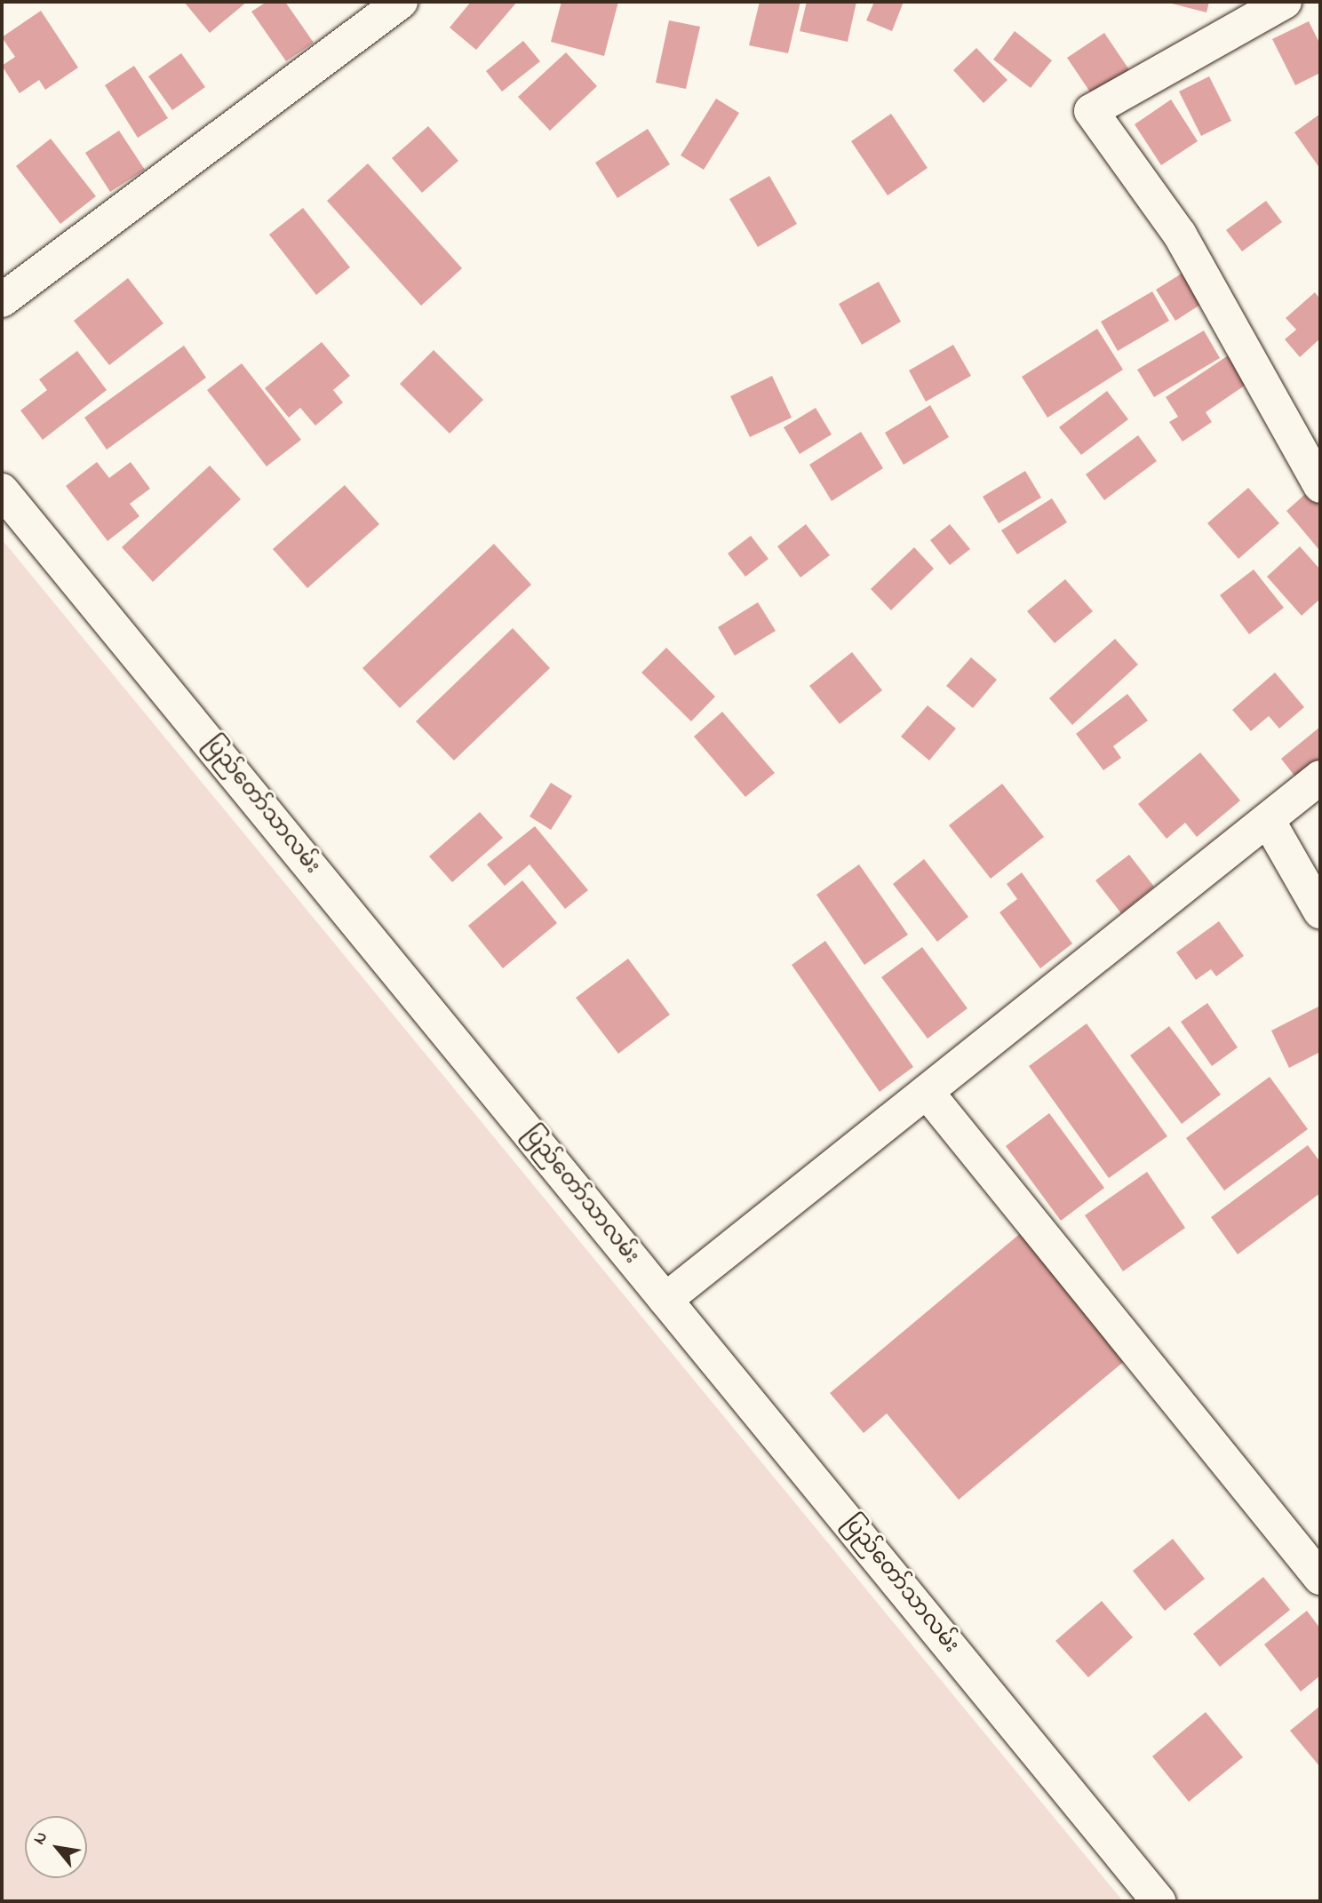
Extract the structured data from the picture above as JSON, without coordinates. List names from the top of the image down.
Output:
{
  "streets": {
    "street": ["ပြည်တော်သာလမ်း"]
  },
  "north": "top left"
}
